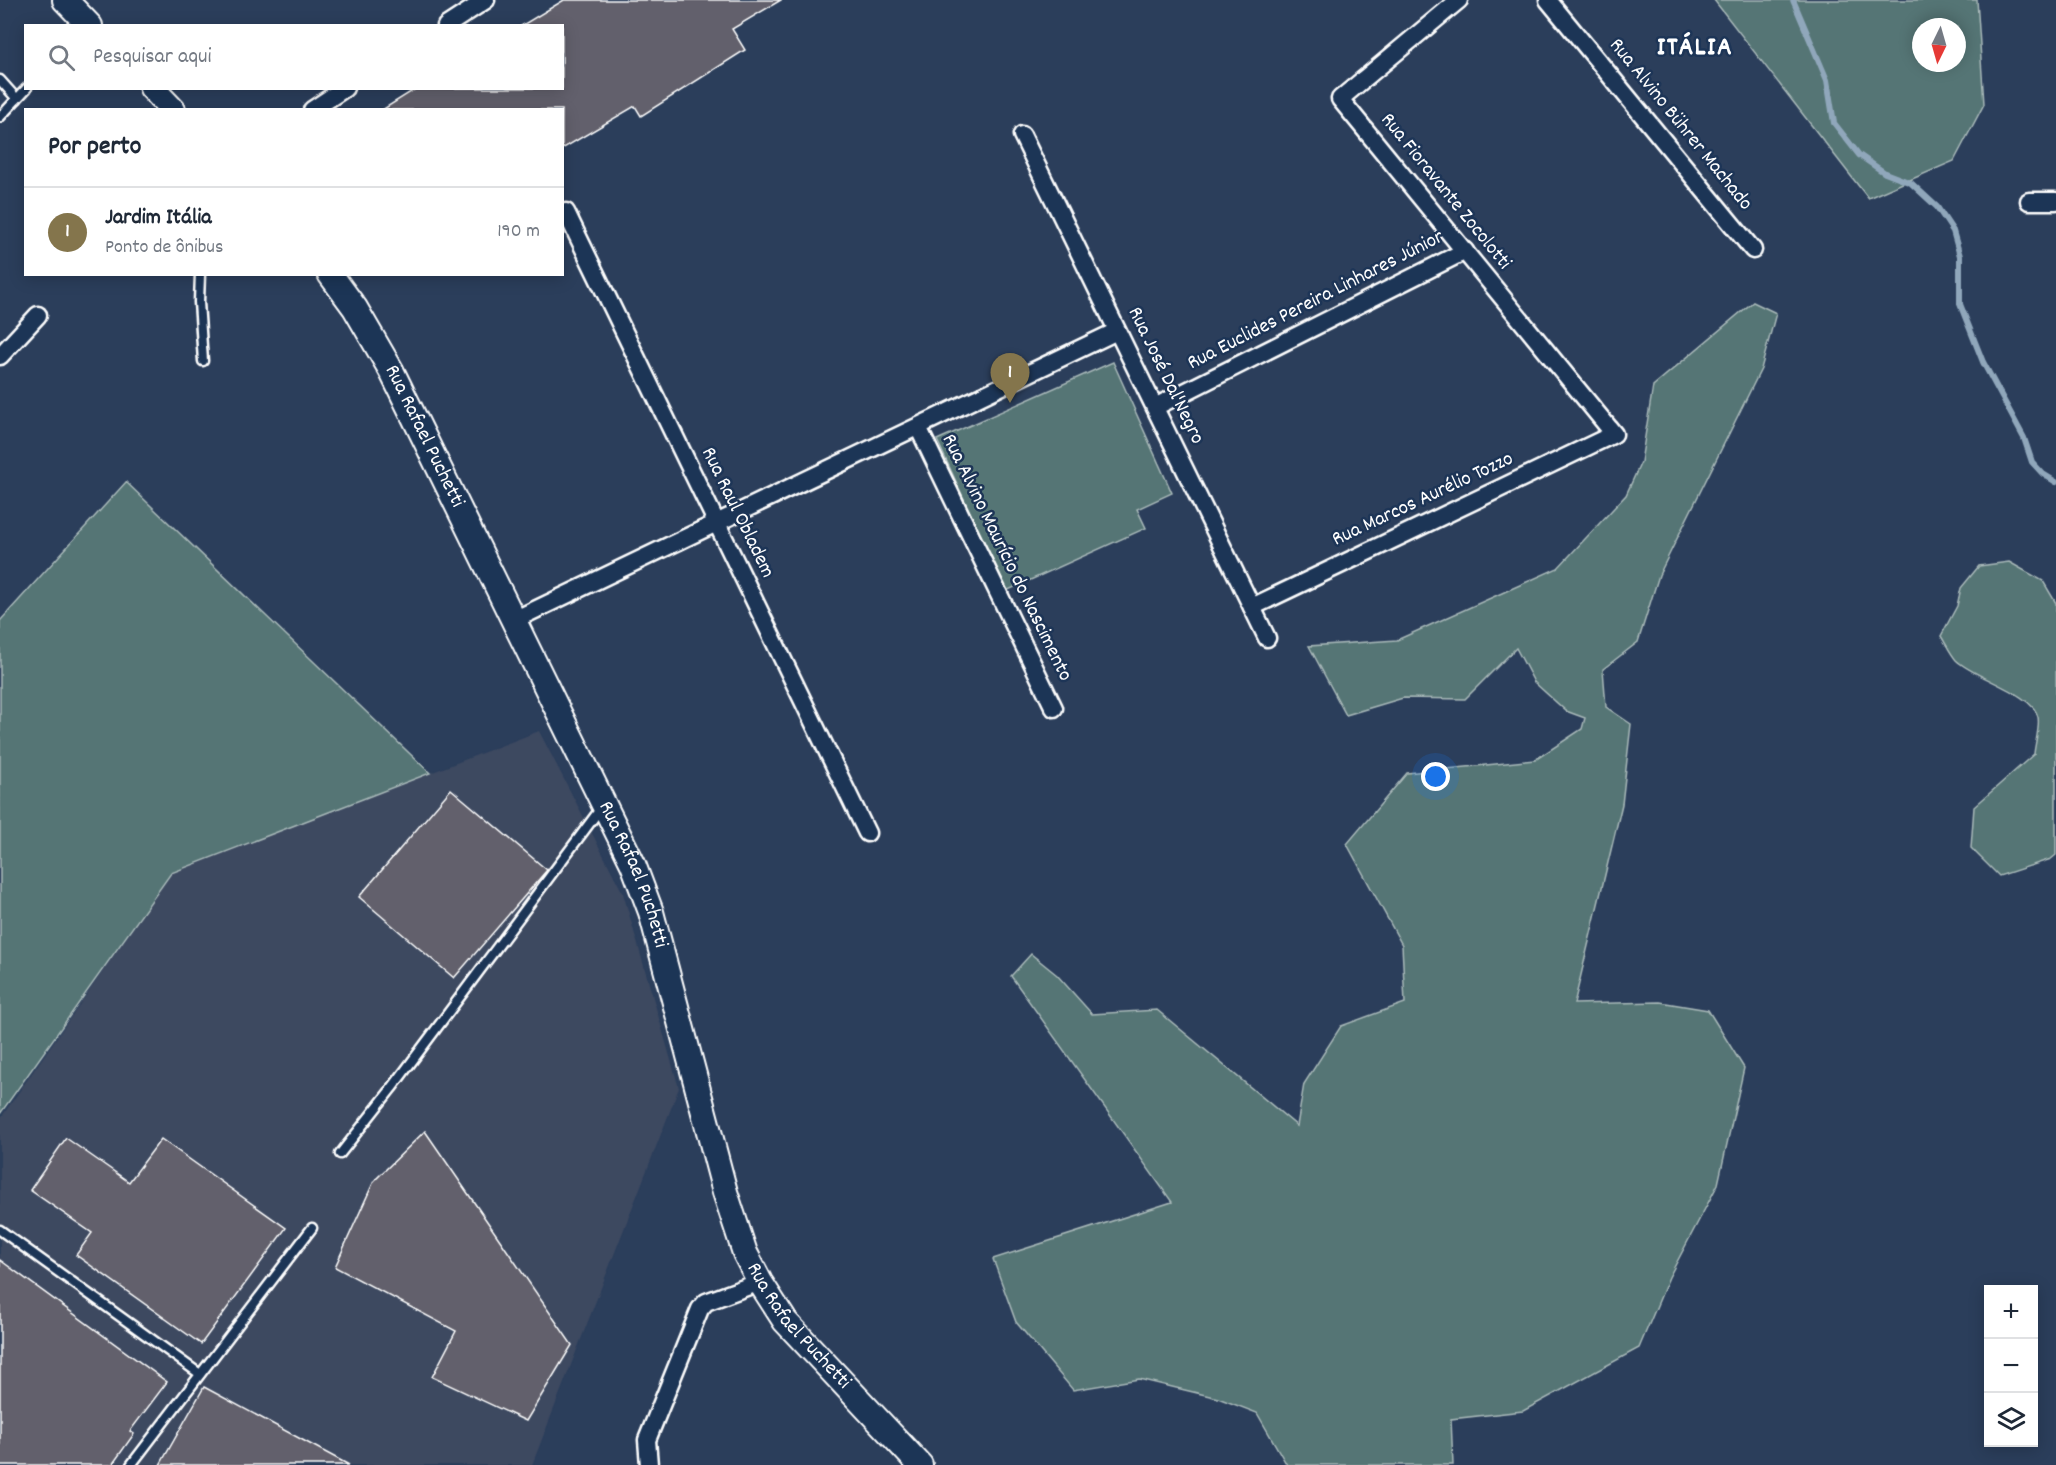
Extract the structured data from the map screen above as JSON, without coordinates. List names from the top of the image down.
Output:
{
  "streets": {
    "street": [
      "Rua Alvino Bührer Machado",
      "Rua Fioravante Zocolotti",
      "Rua Euclides Pereira Linhares Júnior",
      "Rua José Dal'Negro",
      "Rua Rafael Puchetti",
      "Rua Marcos Aurélio Tozzo",
      "Rua Raul Obladem",
      "Rua Alvino Maurício do Nascimento"
    ]
  },
  "crossings": [
    ["Rua Fioravante Zocolotti", "Rua Euclides Pereira Linhares Júnior"],
    ["Rua Fioravante Zocolotti", "Rua Marcos Aurélio Tozzo"],
    ["Rua Euclides Pereira Linhares Júnior", "Rua José Dal'Negro"],
    ["Rua José Dal'Negro", "Rua Marcos Aurélio Tozzo"]
  ],
  "districts": ["ITÁLIA"],
  "north": "bottom",
  "page": {
    "search": "Pesquisar aqui",
    "heading": "Por perto",
    "list": [
      {
        "mark": "1",
        "name": "Jardim Itália",
        "note": "Ponto de ônibus",
        "value": "190 m"
      }
    ],
    "pins": "1",
    "map_buttons": ["+", "−"]
  }
}
